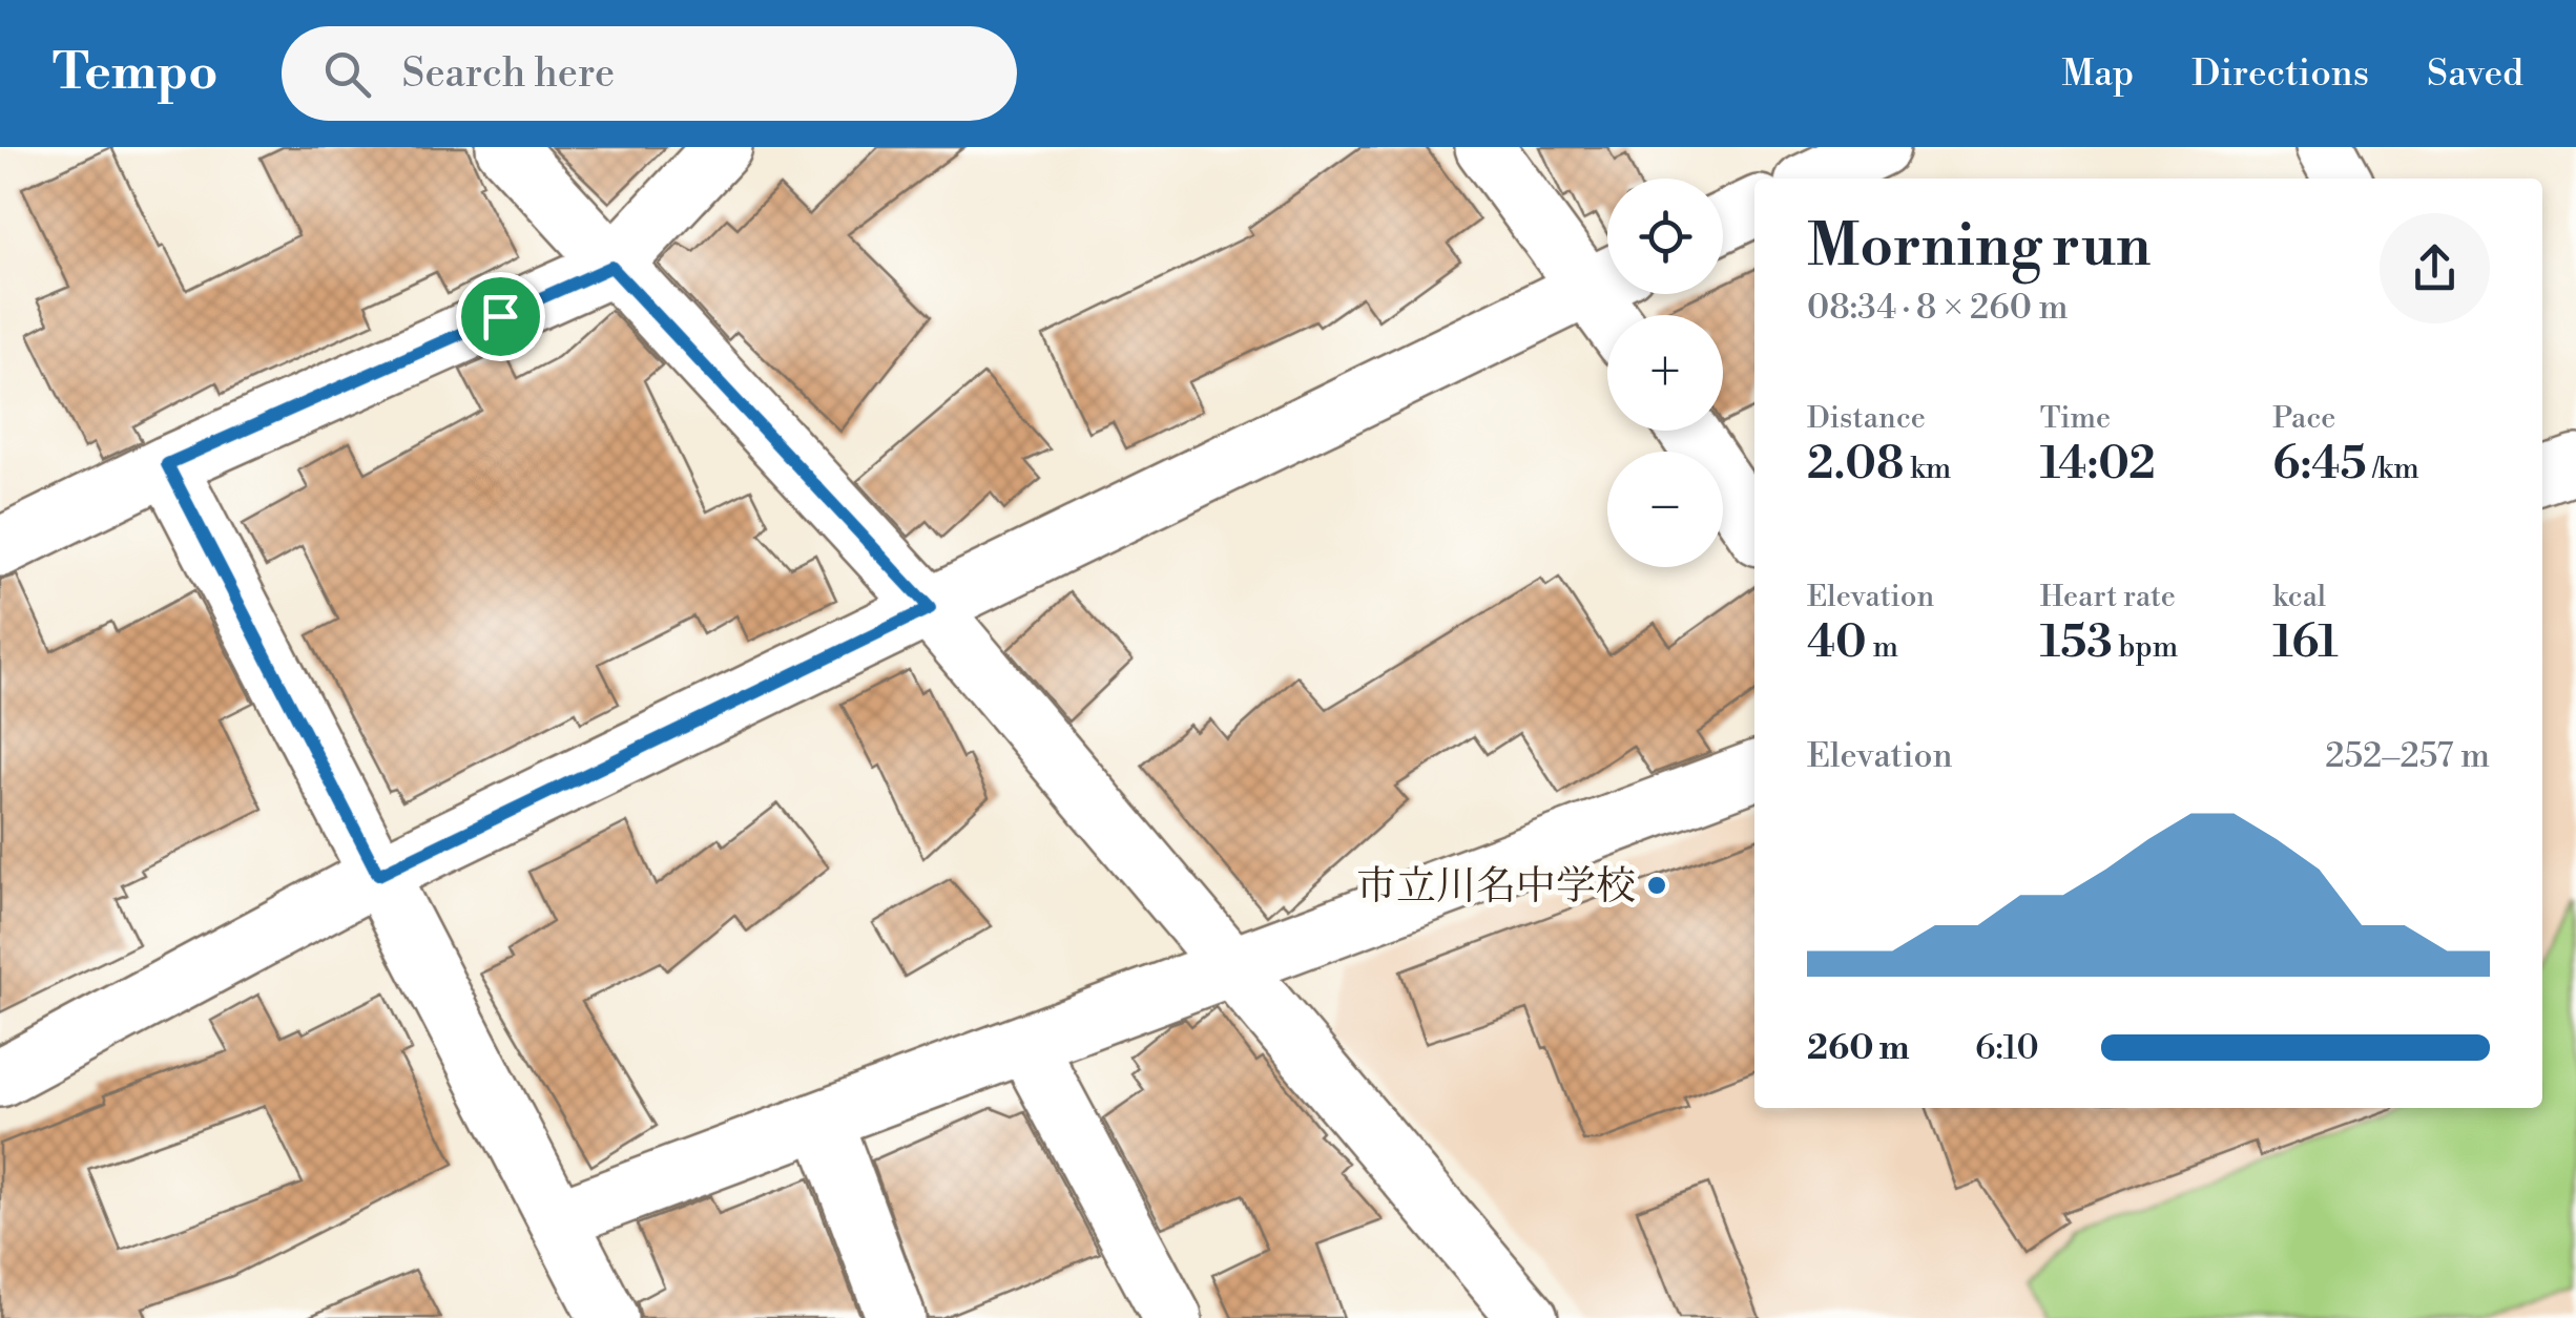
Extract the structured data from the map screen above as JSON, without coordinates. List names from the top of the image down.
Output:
{
  "places": ["市立川名中学校"],
  "page": {
    "header": "Tempo",
    "search": "Search here",
    "nav": ["Map", "Directions", "Saved"],
    "map_buttons": ["+", "−"],
    "heading": ["Morning run", "08:34 · 8 × 260 m"],
    "stats": [
      ["Distance", "2.08 km"],
      ["Time", "14:02"],
      ["Pace", "6:45 /km"],
      ["Elevation", "40 m"],
      ["Heart rate", "153 bpm"],
      ["kcal", "161"]
    ],
    "chart": ["Elevation", "252–257 m"],
    "list": [
      {
        "name": "260 m",
        "note": "6:10"
      }
    ]
  }
}
